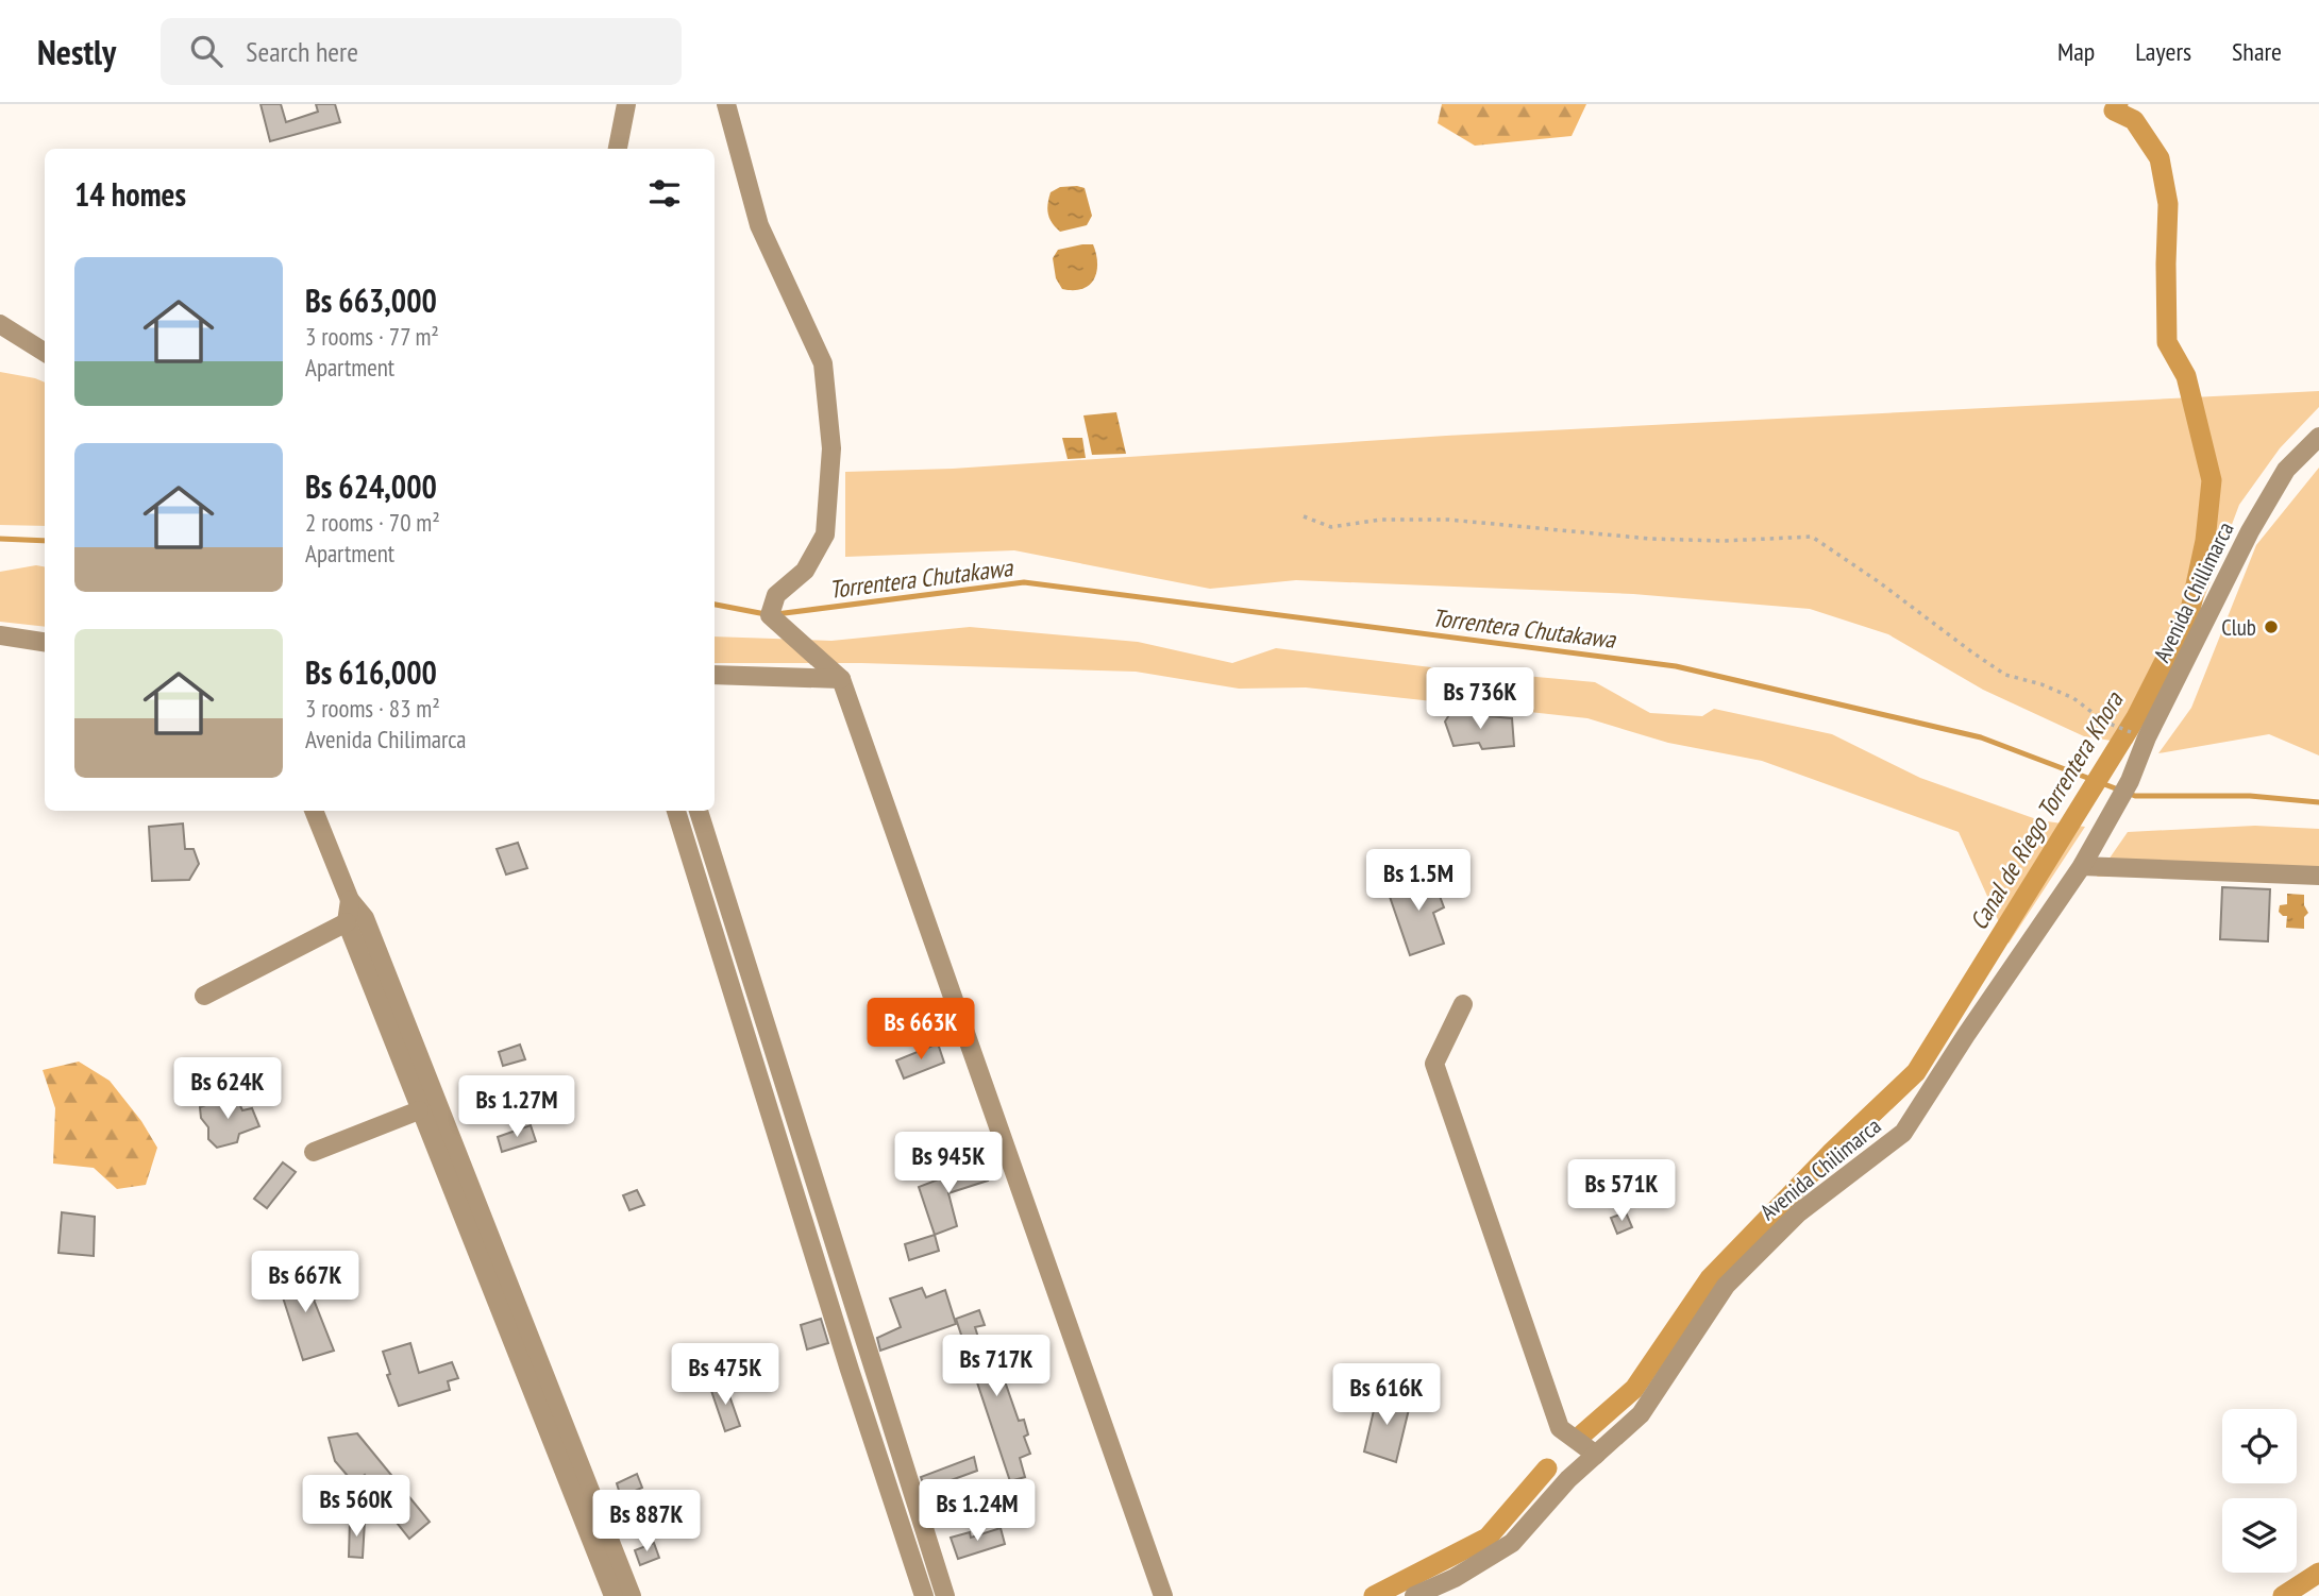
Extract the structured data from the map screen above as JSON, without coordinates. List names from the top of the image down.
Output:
{
  "streets": {
    "street": ["Avenida Chillimarca", "Avenida Chilimarca"]
  },
  "crossings": [
    ["Avenida Chillimarca", "Avenida Chilimarca"]
  ],
  "water": ["Torrentera Chutakawa", "Canal de Riego Torrentera Khora"],
  "places": ["Club"],
  "page": {
    "header": "Nestly",
    "search": "Search here",
    "nav": ["Map", "Layers", "Share"],
    "heading": "14 homes",
    "list": [
      {
        "name": "Bs 663,000",
        "note": "3 rooms · 77 m² · Apartment"
      },
      {
        "name": "Bs 624,000",
        "note": "2 rooms · 70 m² · Apartment"
      },
      {
        "name": "Bs 616,000",
        "note": "3 rooms · 83 m² · Avenida Chilimarca"
      }
    ],
    "price": [
      "Bs 736K",
      "Bs 1.5M",
      "Bs 663K",
      "Bs 624K",
      "Bs 1.27M",
      "Bs 945K",
      "Bs 571K",
      "Bs 667K",
      "Bs 717K",
      "Bs 475K",
      "Bs 616K",
      "Bs 560K",
      "Bs 1.24M",
      "Bs 887K"
    ]
  }
}
